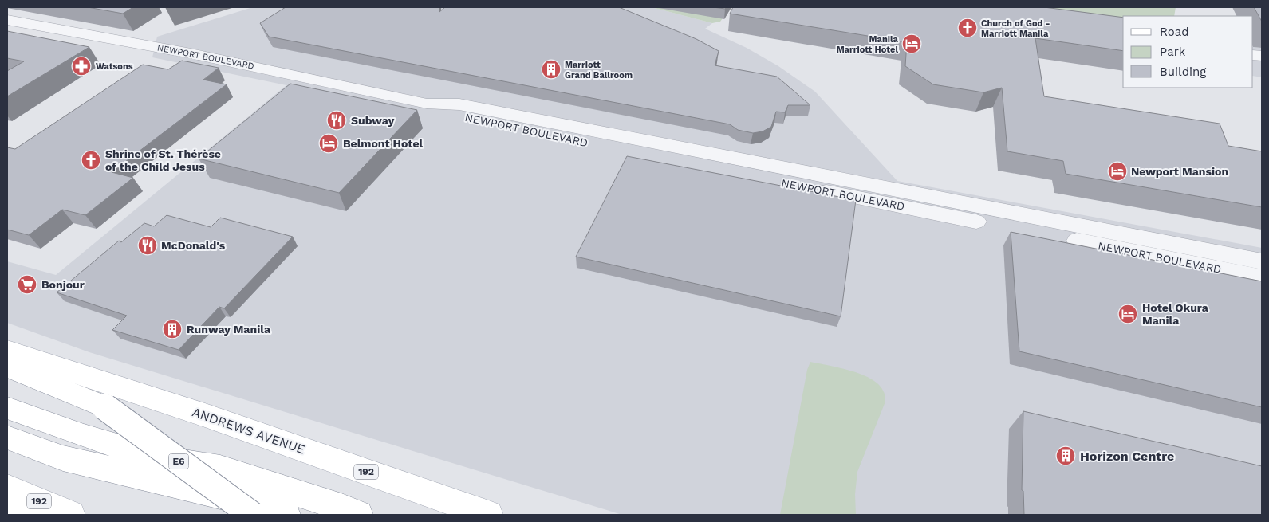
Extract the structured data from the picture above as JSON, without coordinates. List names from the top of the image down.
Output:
{
  "streets": {
    "main road": ["ANDREWS AVENUE", "E6", "192"],
    "street": ["NEWPORT BOULEVARD"]
  },
  "places": {
    "church": ["Church of God - Marriott Manila", "Shrine of St. Thérèse of the Child Jesus"],
    "hotel": [
      "Manila Marriott Hotel",
      "Belmont Hotel",
      "Newport Mansion",
      "Hotel Okura Manila"
    ],
    "pharmacy": ["Watsons"],
    "building": ["Marriott Grand Ballroom", "Runway Manila", "Horizon Centre"],
    "restaurant": ["Subway", "McDonald's"],
    "supermarket": ["Bonjour"]
  },
  "legend": ["Road", "Park", "Building"]
}
